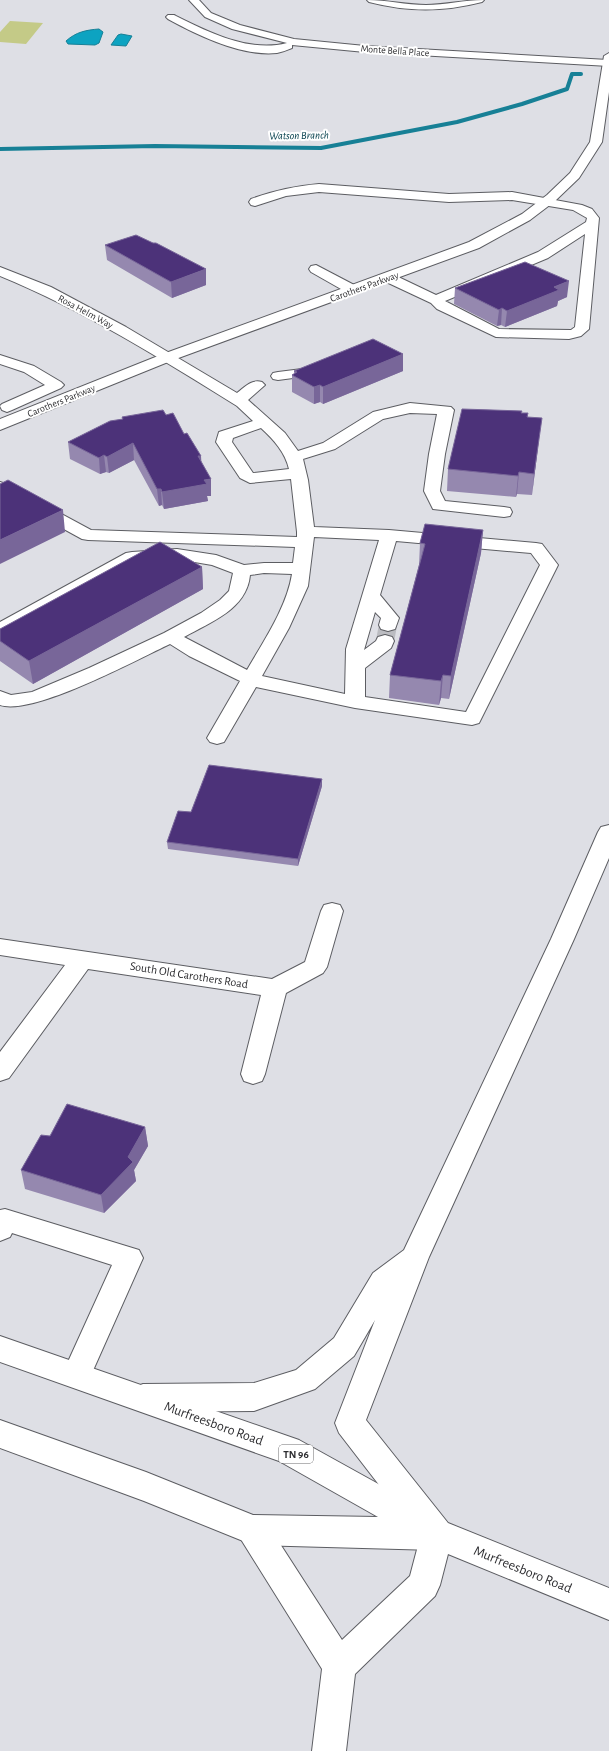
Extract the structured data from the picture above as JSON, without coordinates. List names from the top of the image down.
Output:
{
  "streets": {
    "main road": [
      "Monte Bella Place",
      "Carothers Parkway",
      "Rosa Helm Way",
      "South Old Carothers Road",
      "Murfreesboro Road",
      "TN 96"
    ]
  },
  "crossings": [
    ["Monte Bella Place", "Carothers Parkway"],
    ["Carothers Parkway", "Rosa Helm Way"]
  ],
  "water": ["Watson Branch"]
}
